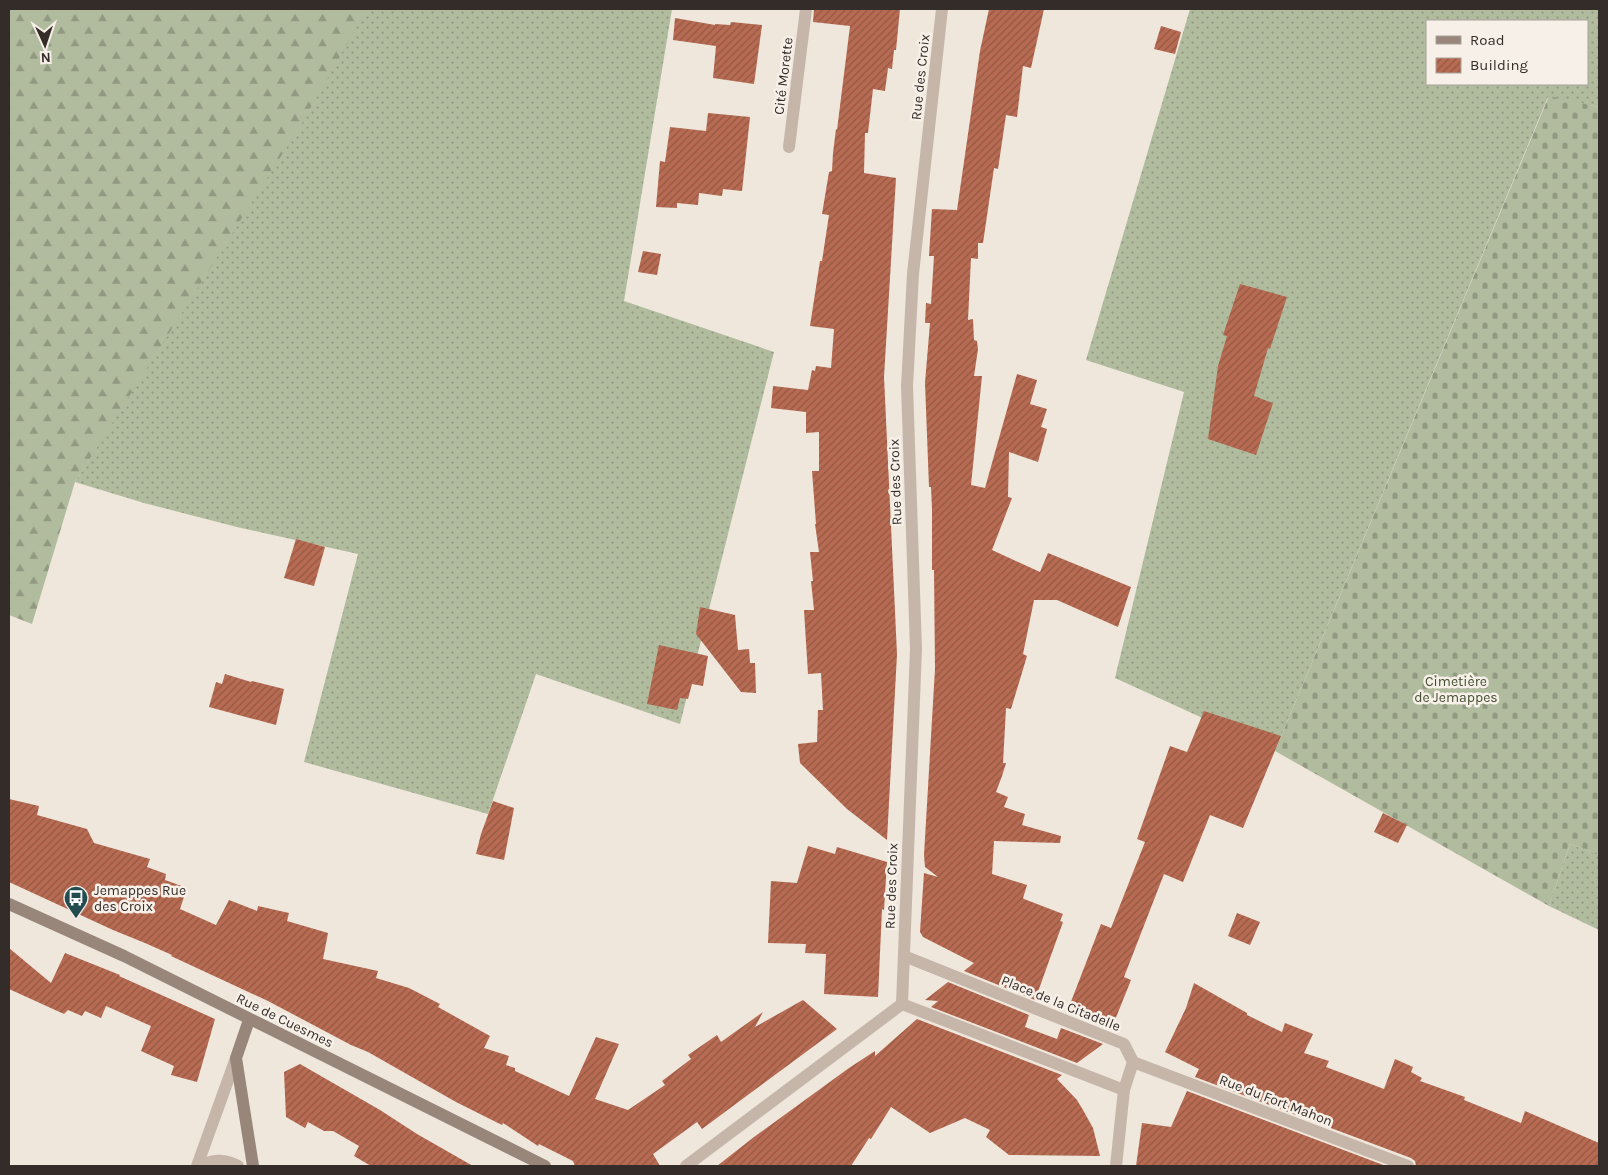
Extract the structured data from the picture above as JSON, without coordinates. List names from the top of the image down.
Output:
{
  "streets": {
    "street": [
      "Cité Morette",
      "Rue des Croix",
      "Place de la Citadelle",
      "Rue de Cuesmes",
      "Rue du Fort Mahon"
    ]
  },
  "crossings": [
    ["Rue des Croix", "Place de la Citadelle"],
    ["Place de la Citadelle", "Rue du Fort Mahon"]
  ],
  "parks": ["Cimetière de Jemappes"],
  "places": {
    "bus stop": ["Jemappes Rue des Croix"]
  },
  "legend": ["Road", "Building"],
  "north": "bottom"
}
